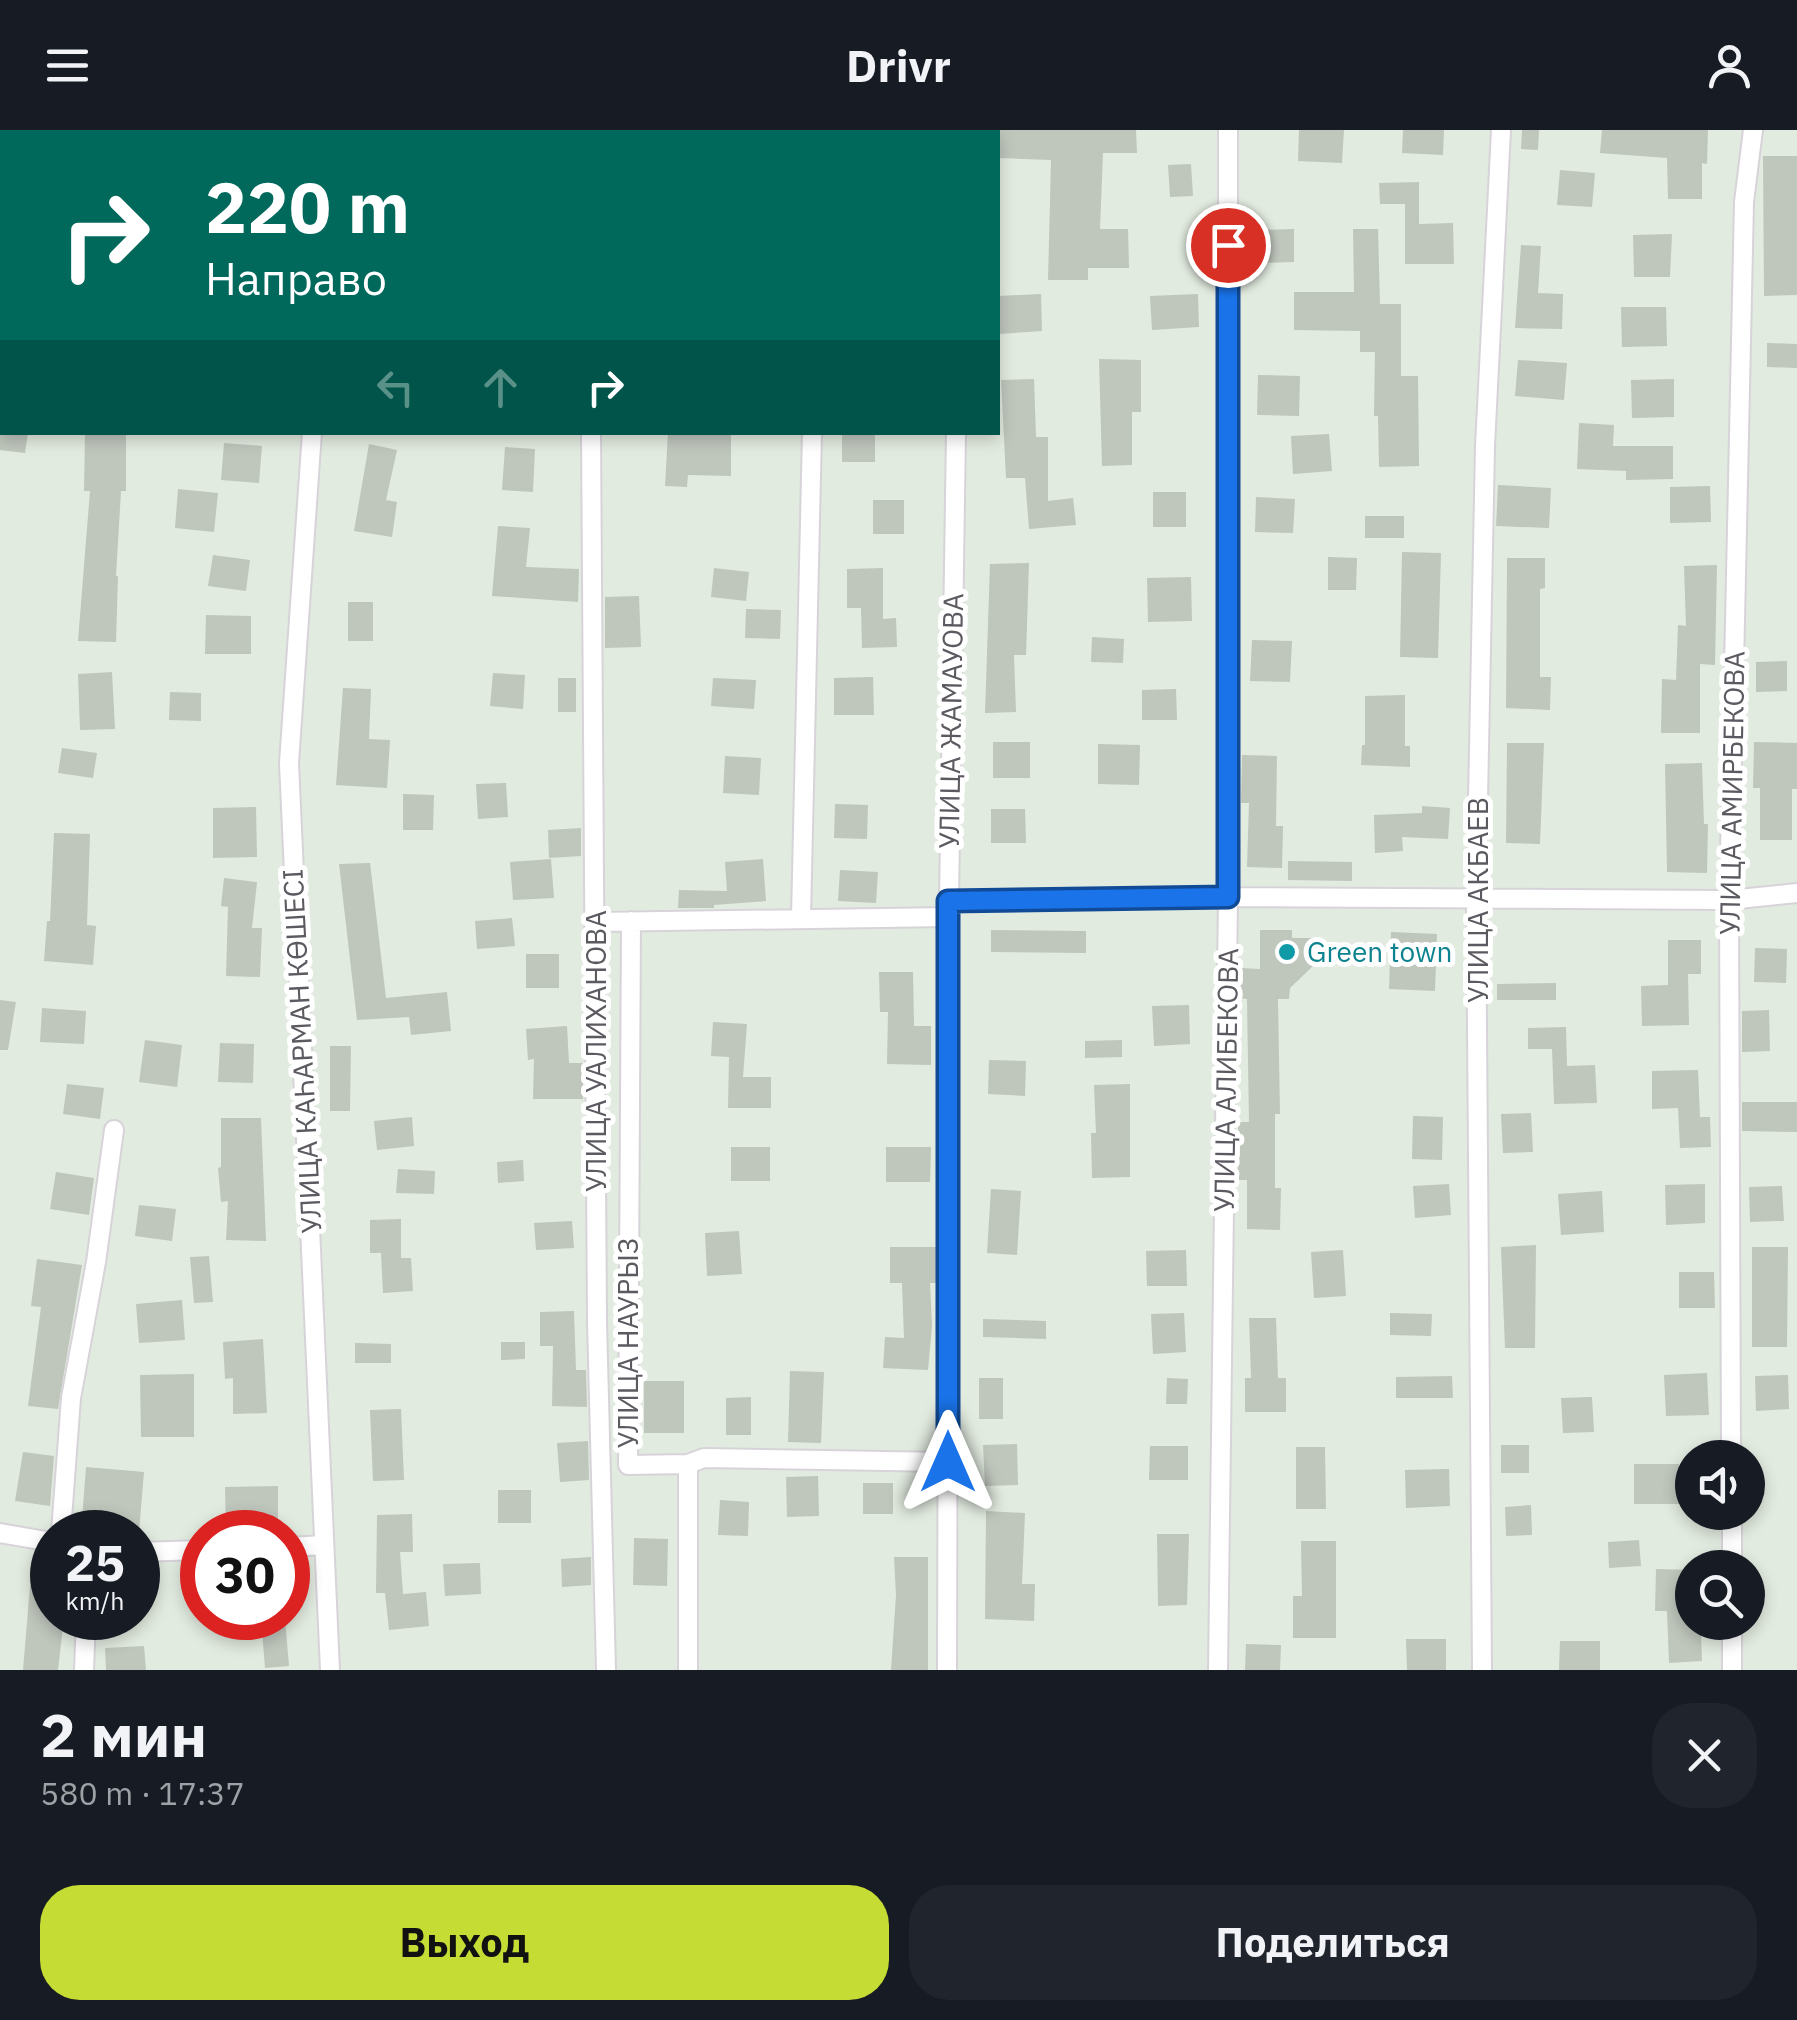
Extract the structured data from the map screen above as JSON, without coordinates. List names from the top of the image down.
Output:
{
  "streets": {
    "street": [
      "УЛИЦА ЖАМАУОВА",
      "УЛИЦА АМИРБЕКОВА",
      "УЛИЦА АКБАЕВ",
      "УЛИЦА КАҺАРМАН КӨШЕСІ",
      "УЛИЦА УАЛИХАНОВА",
      "УЛИЦА АЛИБЕКОВА",
      "УЛИЦА НАУРЫЗ"
    ]
  },
  "crossings": [
    ["УЛИЦА ЖАМАУОВА", "УЛИЦА НАУРЫЗ"]
  ],
  "places": ["Green town"],
  "page": {
    "header": "Drivr",
    "turn": ["220 m", "Направо"],
    "speed": "25 km/h",
    "limit": "30",
    "heading": ["2 мин", "580 m · 17:37"],
    "buttons": ["Выход", "Поделиться"]
  }
}
